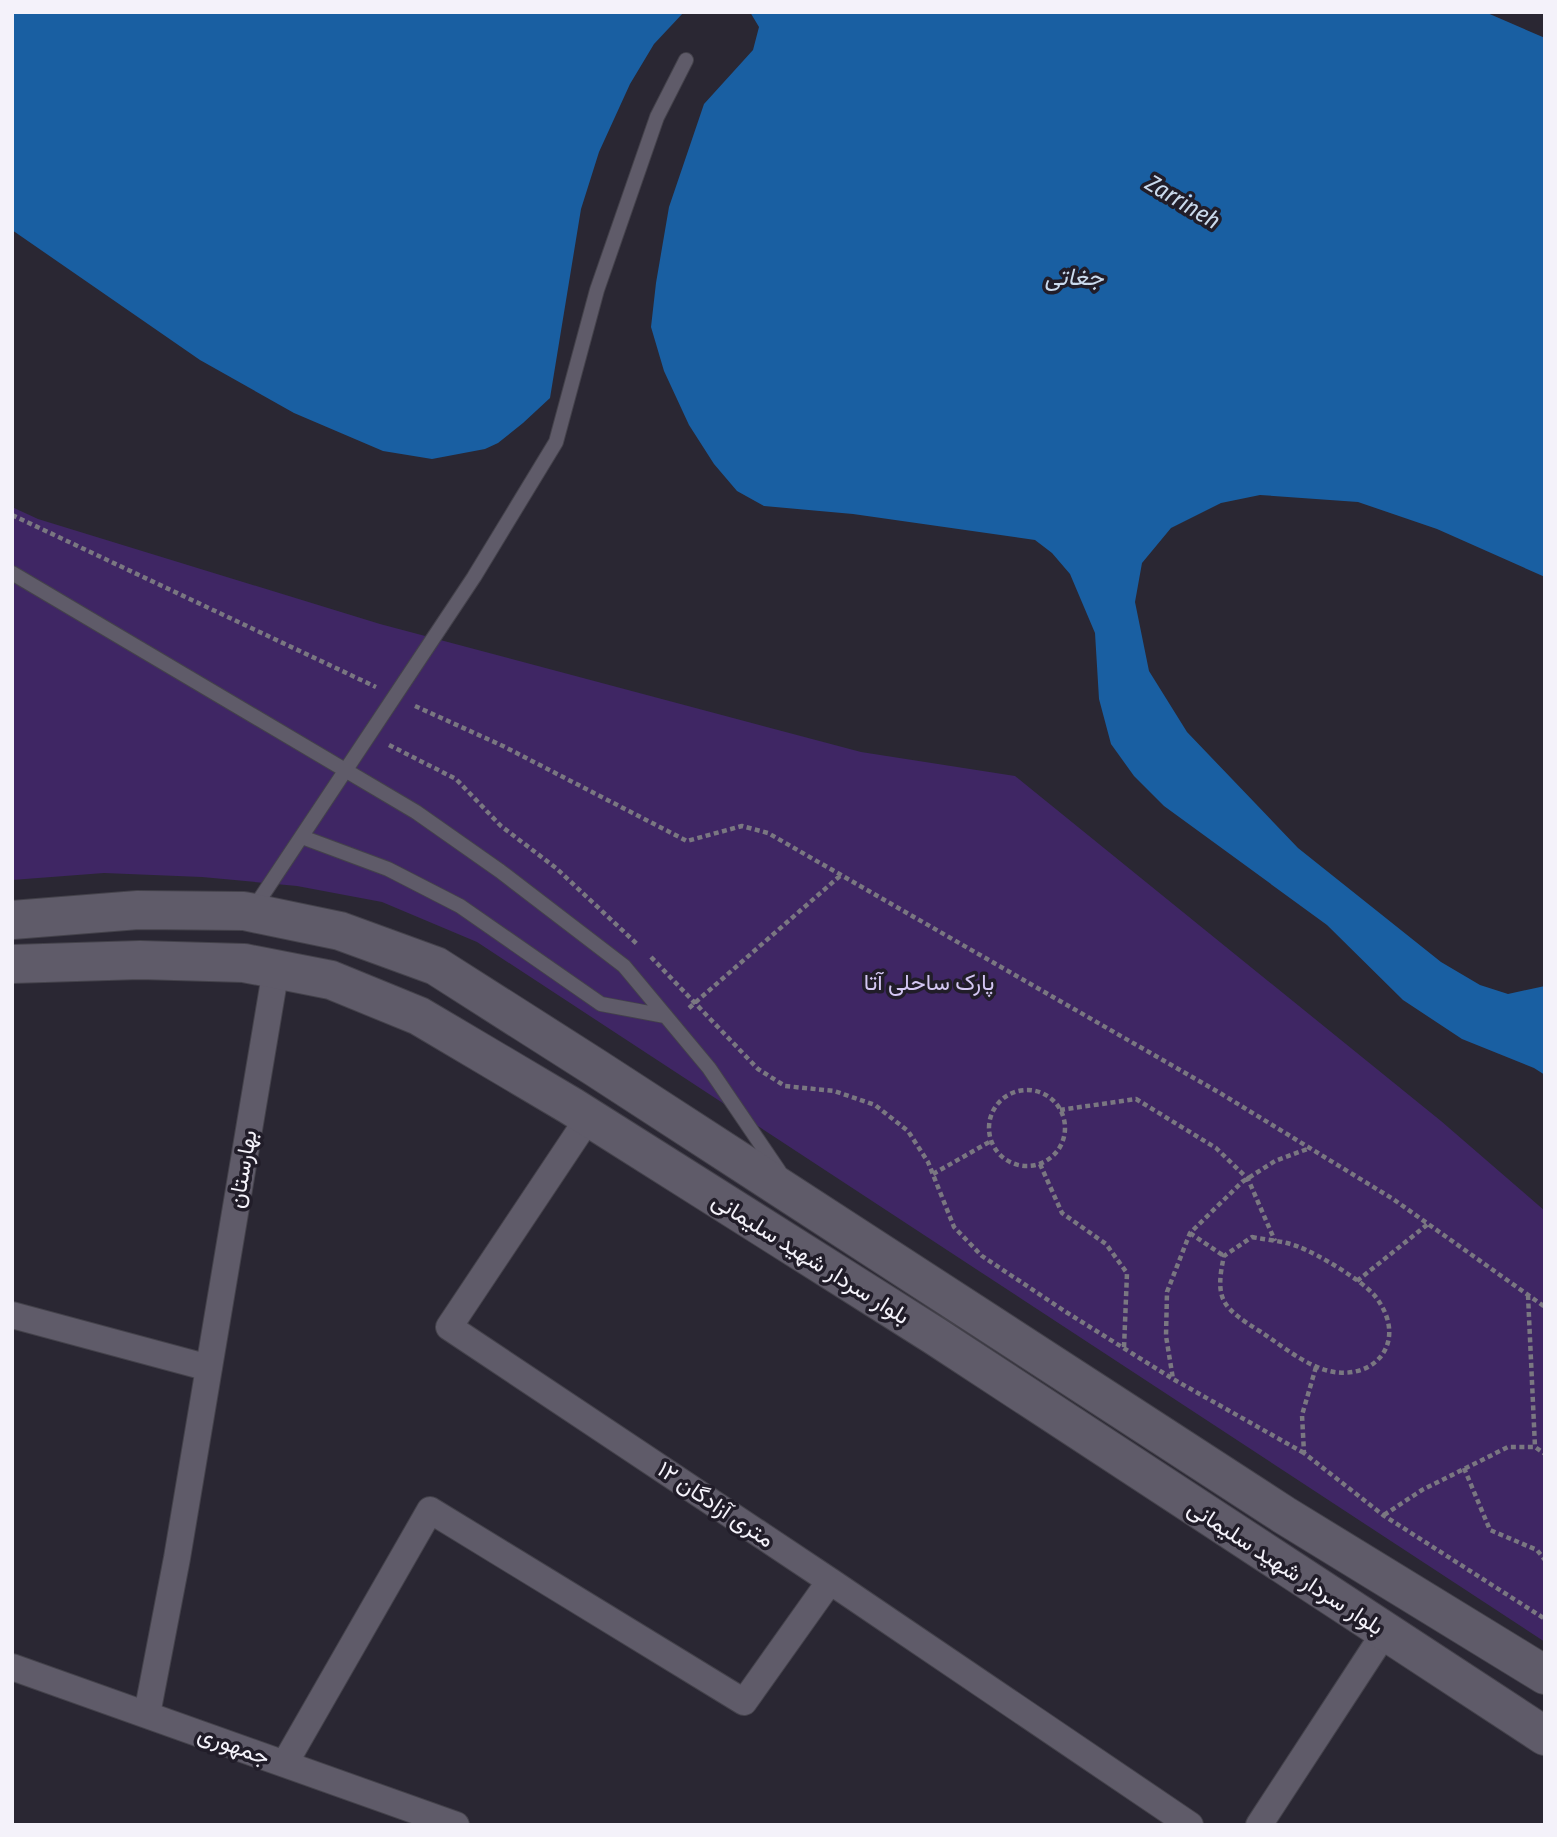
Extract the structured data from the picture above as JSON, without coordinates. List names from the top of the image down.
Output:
{
  "streets": {
    "main road": ["بلوار سردار شهید سلیمانی"],
    "street": ["بهارستان", "۱۲ متری آزادگان", "جمهوری"]
  },
  "crossings": [
    ["بهارستان", "بلوار سردار شهید سلیمانی"],
    ["بهارستان", "جمهوری"],
    ["بلوار سردار شهید سلیمانی", "۱۲ متری آزادگان"]
  ],
  "water": ["Zarrineh", "جغاتی"],
  "parks": ["پارک ساحلی آتا"]
}
